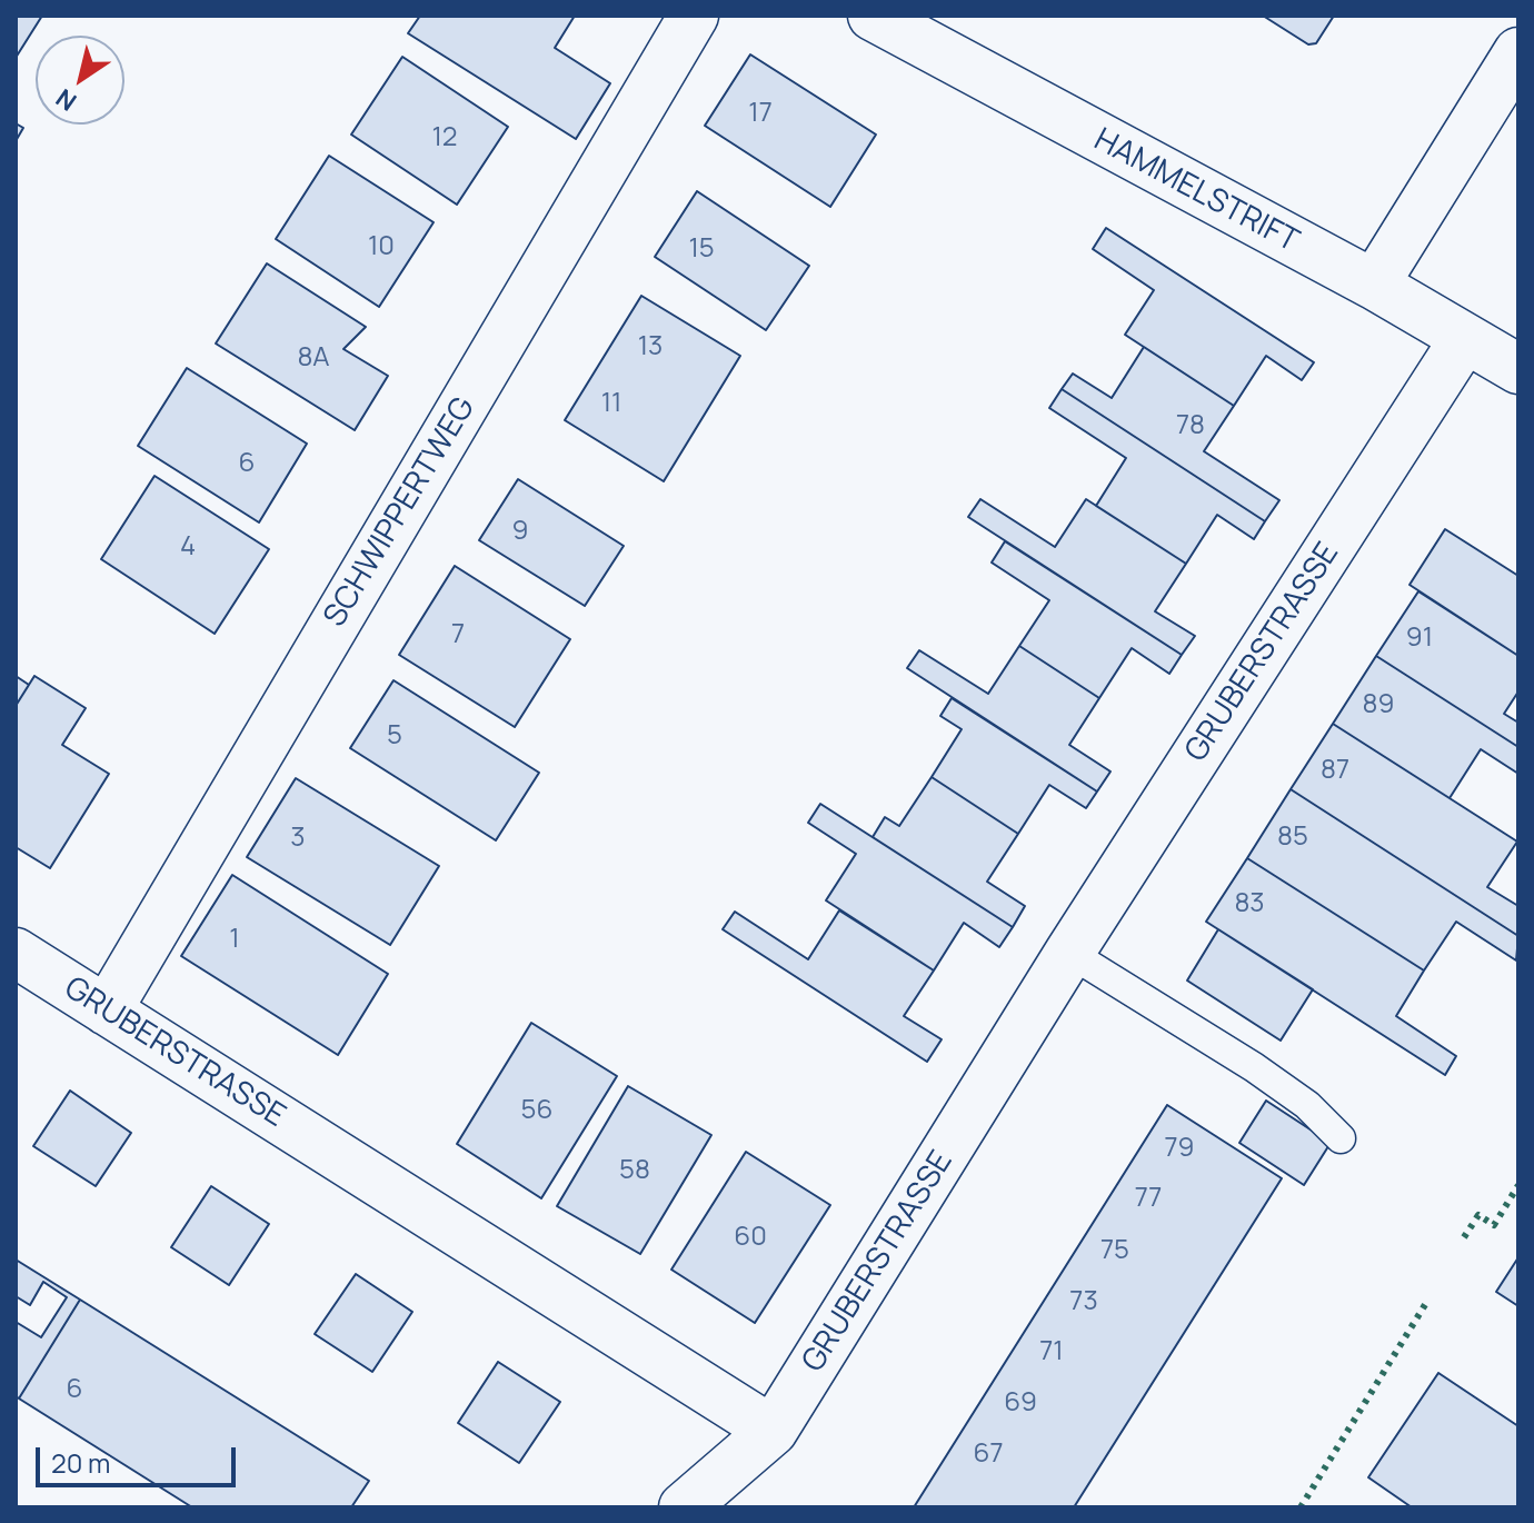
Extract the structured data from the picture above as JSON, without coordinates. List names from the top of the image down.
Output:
{
  "streets": {
    "street": ["HAMMELSTRIFT", "SCHWIPPERTWEG", "GRUBERSTRASSE"]
  },
  "crossings": [
    ["HAMMELSTRIFT", "GRUBERSTRASSE"],
    ["SCHWIPPERTWEG", "GRUBERSTRASSE"]
  ],
  "house_numbers": [
    "17",
    "12",
    "10",
    "15",
    "13",
    "8A",
    "11",
    "78",
    "6",
    "9",
    "4",
    "7",
    "91",
    "89",
    "5",
    "87",
    "85",
    "3",
    "83",
    "1",
    "56",
    "79",
    "58",
    "77",
    "60",
    "75",
    "73",
    "71",
    "6",
    "69",
    "67"
  ],
  "scale_bar": "20 m",
  "north": "bottom left"
}
